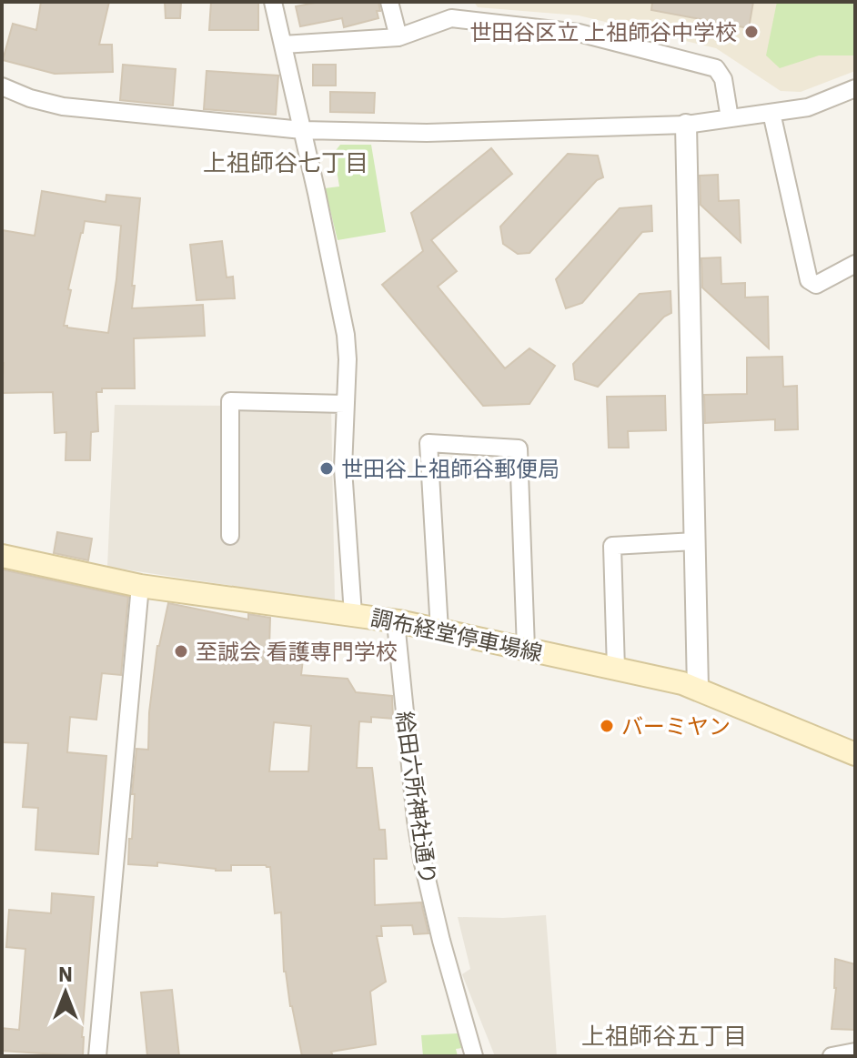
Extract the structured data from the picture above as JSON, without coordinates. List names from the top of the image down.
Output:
{
  "streets": {
    "main road": ["調布経堂停車場線"],
    "street": ["給田六所神社通り"]
  },
  "crossings": [
    ["調布経堂停車場線", "給田六所神社通り"]
  ],
  "districts": ["上祖師谷七丁目", "上祖師谷五丁目"],
  "places": [
    "世田谷区立 上祖師谷中学校",
    "世田谷上祖師谷郵便局",
    "至誠会 看護専門学校",
    "バーミヤン"
  ],
  "north": "top"
}
